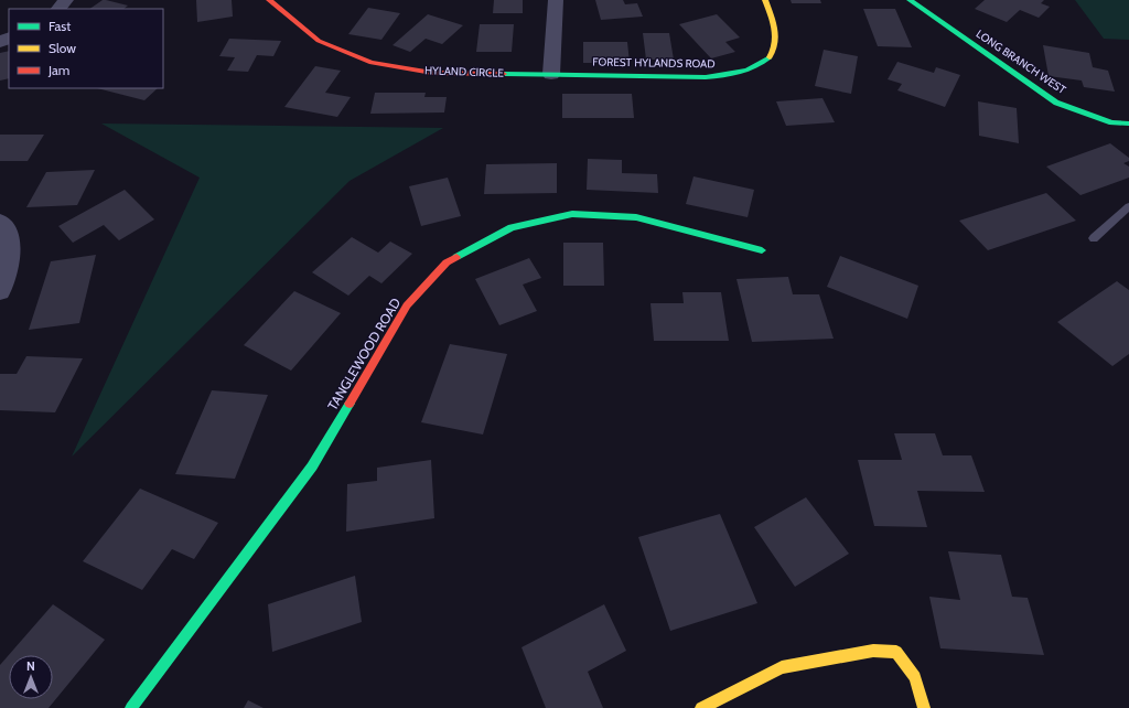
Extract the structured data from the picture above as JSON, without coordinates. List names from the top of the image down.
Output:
{
  "streets": {
    "street": [
      "LONG BRANCH WEST",
      "FOREST HYLANDS ROAD",
      "HYLAND CIRCLE",
      "TANGLEWOOD ROAD"
    ]
  },
  "crossings": [
    ["FOREST HYLANDS ROAD", "HYLAND CIRCLE"]
  ],
  "legend": ["Fast", "Slow", "Jam"],
  "north": "top"
}
